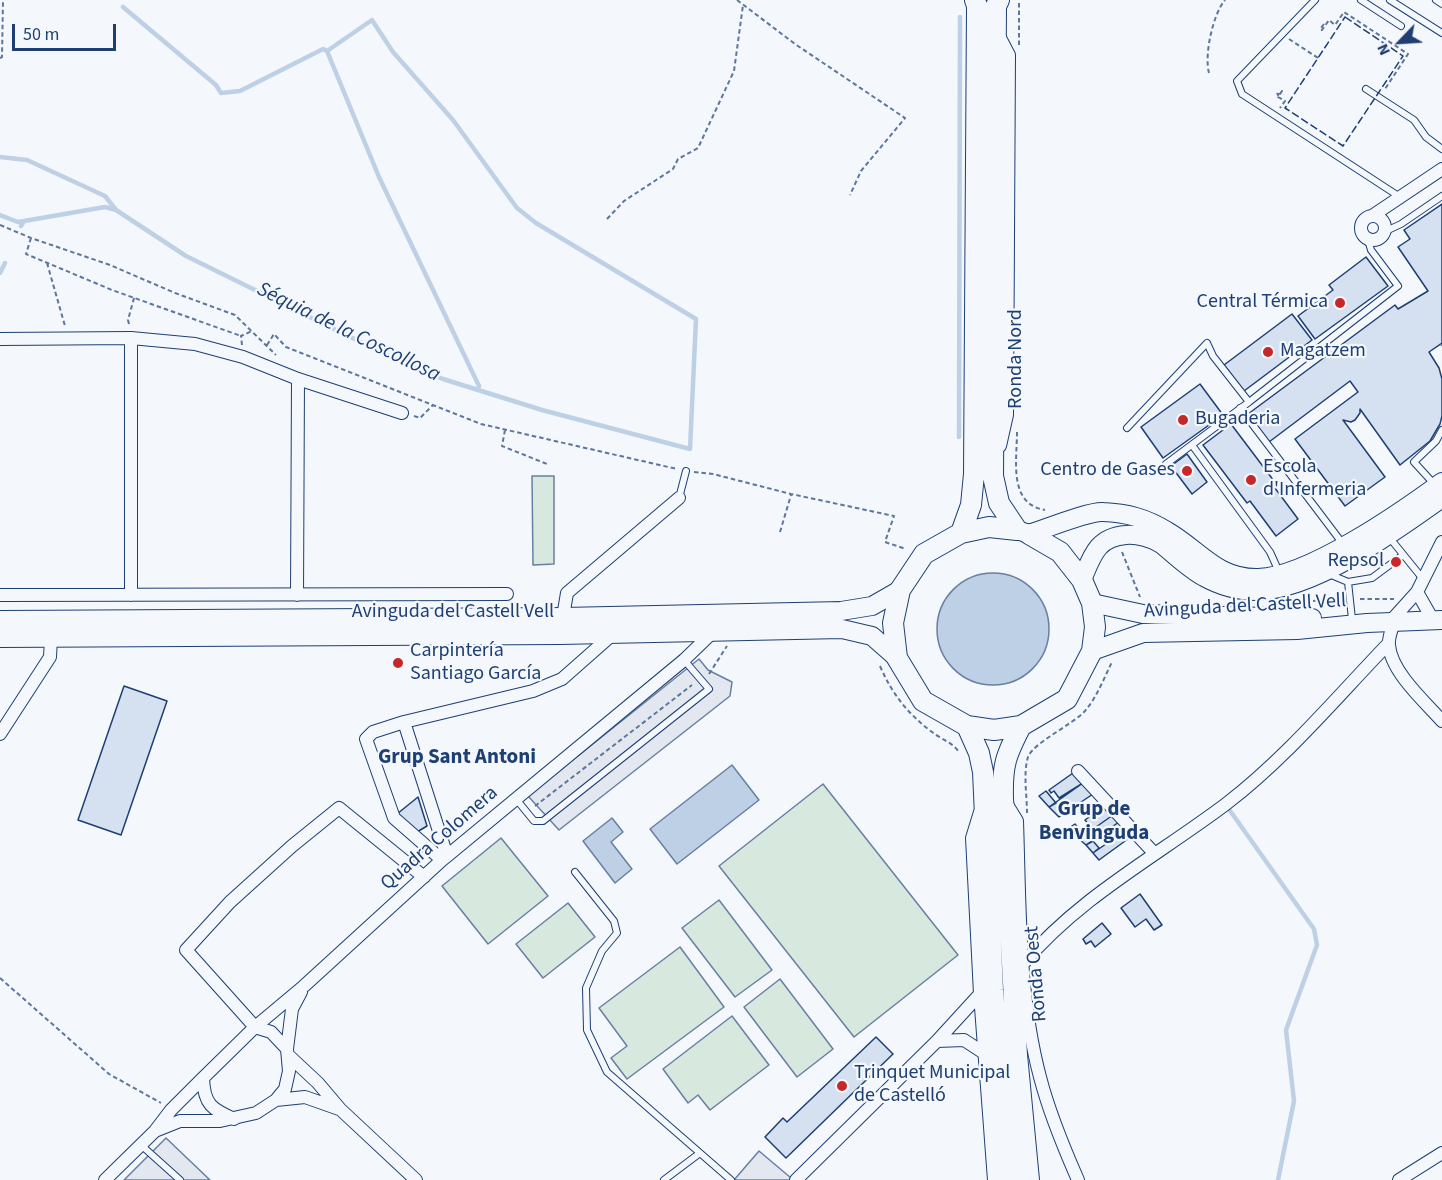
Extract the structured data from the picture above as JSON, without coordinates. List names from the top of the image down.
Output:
{
  "streets": {
    "main road": ["Ronda Nord", "Avinguda del Castell Vell", "Ronda Oest"],
    "street": ["Quadra Colomera"]
  },
  "crossings": [
    ["Ronda Nord", "Avinguda del Castell Vell"],
    ["Ronda Nord", "Ronda Oest"],
    ["Avinguda del Castell Vell", "Quadra Colomera"],
    ["Avinguda del Castell Vell", "Ronda Oest"]
  ],
  "districts": ["Grup Sant Antoni", "Grup de Benvinguda"],
  "water": ["Séquia de la Coscollosa"],
  "places": [
    "Central Térmica",
    "Magatzem",
    "Bugaderia",
    "Centro de Gases",
    "Escola d'Infermeria",
    "Repsol",
    "Carpintería Santiago García",
    "Trinquet Municipal de Castelló"
  ],
  "scale_bar": "50 m",
  "north": "bottom left"
}
